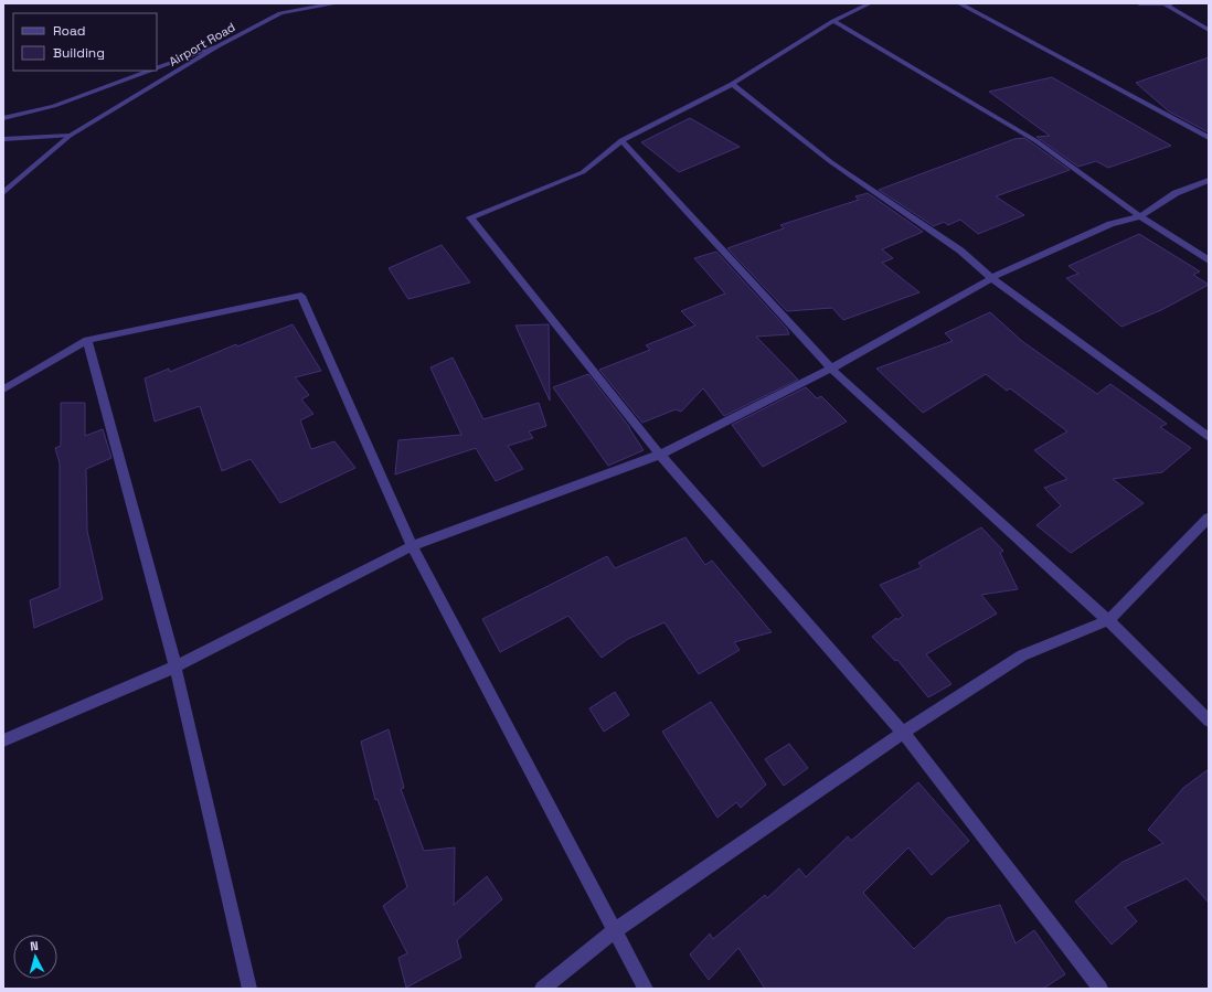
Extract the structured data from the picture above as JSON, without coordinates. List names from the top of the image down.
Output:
{
  "streets": {
    "street": ["Airport Road"]
  },
  "legend": ["Road", "Building"],
  "north": "top"
}
